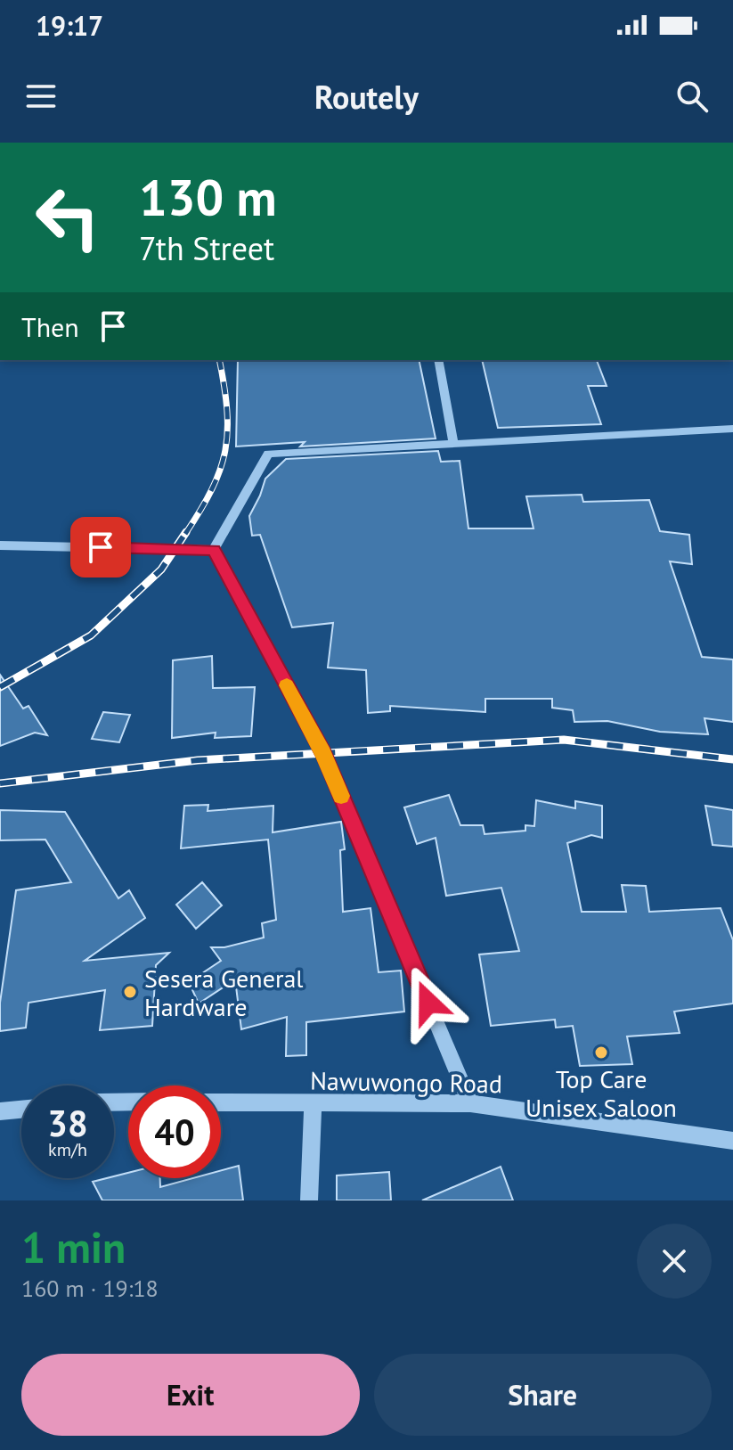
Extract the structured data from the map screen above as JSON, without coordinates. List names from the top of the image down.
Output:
{
  "streets": {
    "street": ["Nawuwongo Road"]
  },
  "places": ["Sesera General Hardware", "Top Care Unisex Saloon"],
  "page": {
    "status": "19:17",
    "header": "Routely",
    "turn": ["130 m", "7th Street"],
    "then": "Then",
    "speed": "38 km/h",
    "limit": "40",
    "heading": ["1 min", "160 m · 19:18"],
    "buttons": ["Exit", "Share"]
  }
}
